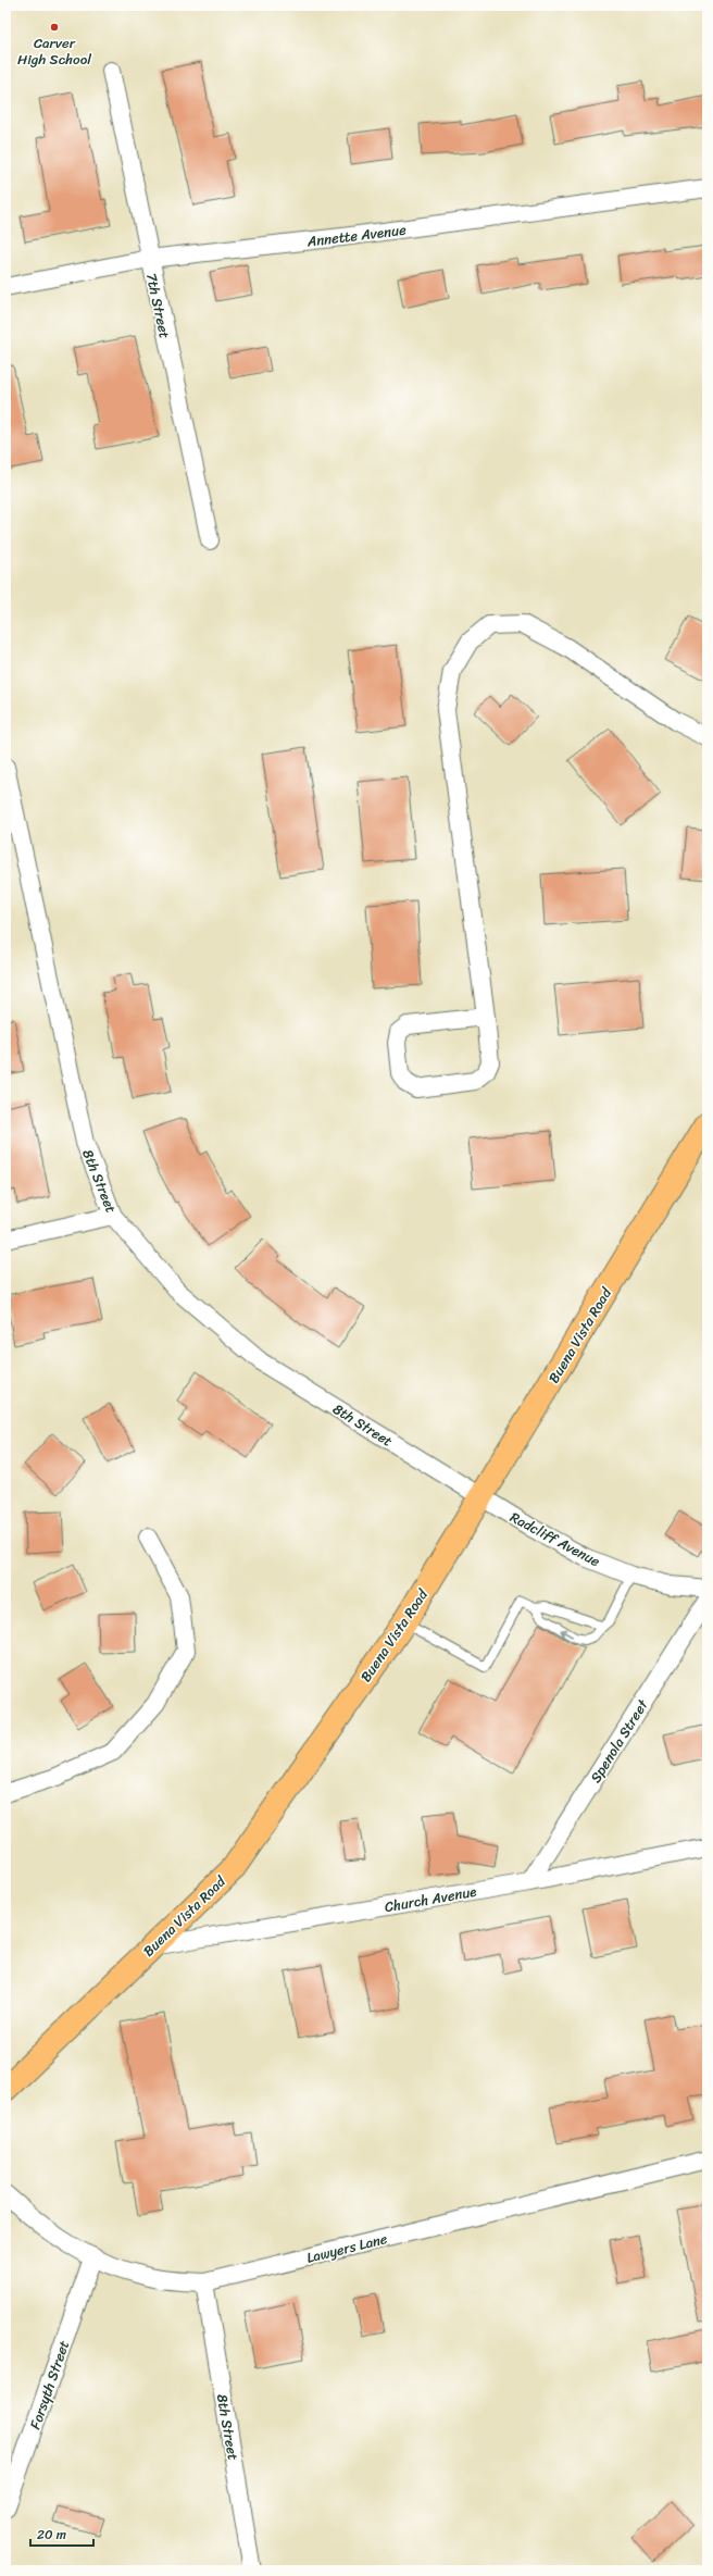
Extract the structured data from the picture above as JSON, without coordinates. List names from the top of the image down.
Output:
{
  "streets": {
    "main road": ["Buena Vista Road"],
    "street": [
      "Annette Avenue",
      "7th Street",
      "8th Street",
      "Radcliff Avenue",
      "Spenola Street",
      "Church Avenue",
      "Lawyers Lane",
      "Forsyth Street"
    ]
  },
  "crossings": [
    ["Annette Avenue", "7th Street"],
    ["8th Street", "Buena Vista Road"],
    ["8th Street", "Radcliff Avenue"],
    ["8th Street", "Lawyers Lane"],
    ["Buena Vista Road", "Radcliff Avenue"],
    ["Buena Vista Road", "Church Avenue"],
    ["Spenola Street", "Church Avenue"],
    ["Lawyers Lane", "Forsyth Street"]
  ],
  "places": ["Carver High School"],
  "scale_bar": "20 m"
}
